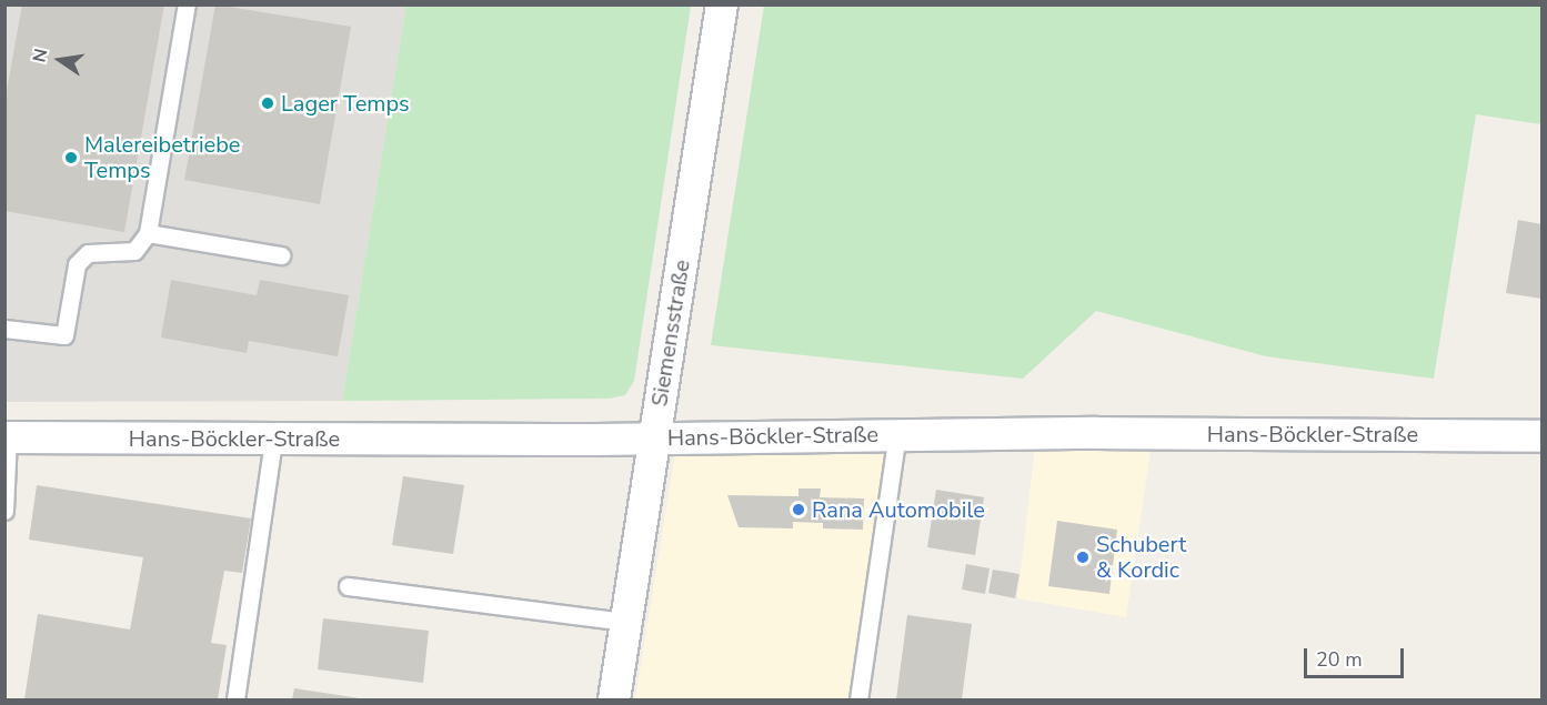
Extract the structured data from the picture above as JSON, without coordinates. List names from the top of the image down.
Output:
{
  "streets": {
    "street": ["Siemensstraße", "Hans-Böckler-Straße"]
  },
  "crossings": [
    ["Siemensstraße", "Hans-Böckler-Straße"]
  ],
  "places": [
    "Lager Temps",
    "Malereibetriebe Temps",
    "Rana Automobile",
    "Schubert & Kordic"
  ],
  "scale_bar": "20 m",
  "north": "left"
}
